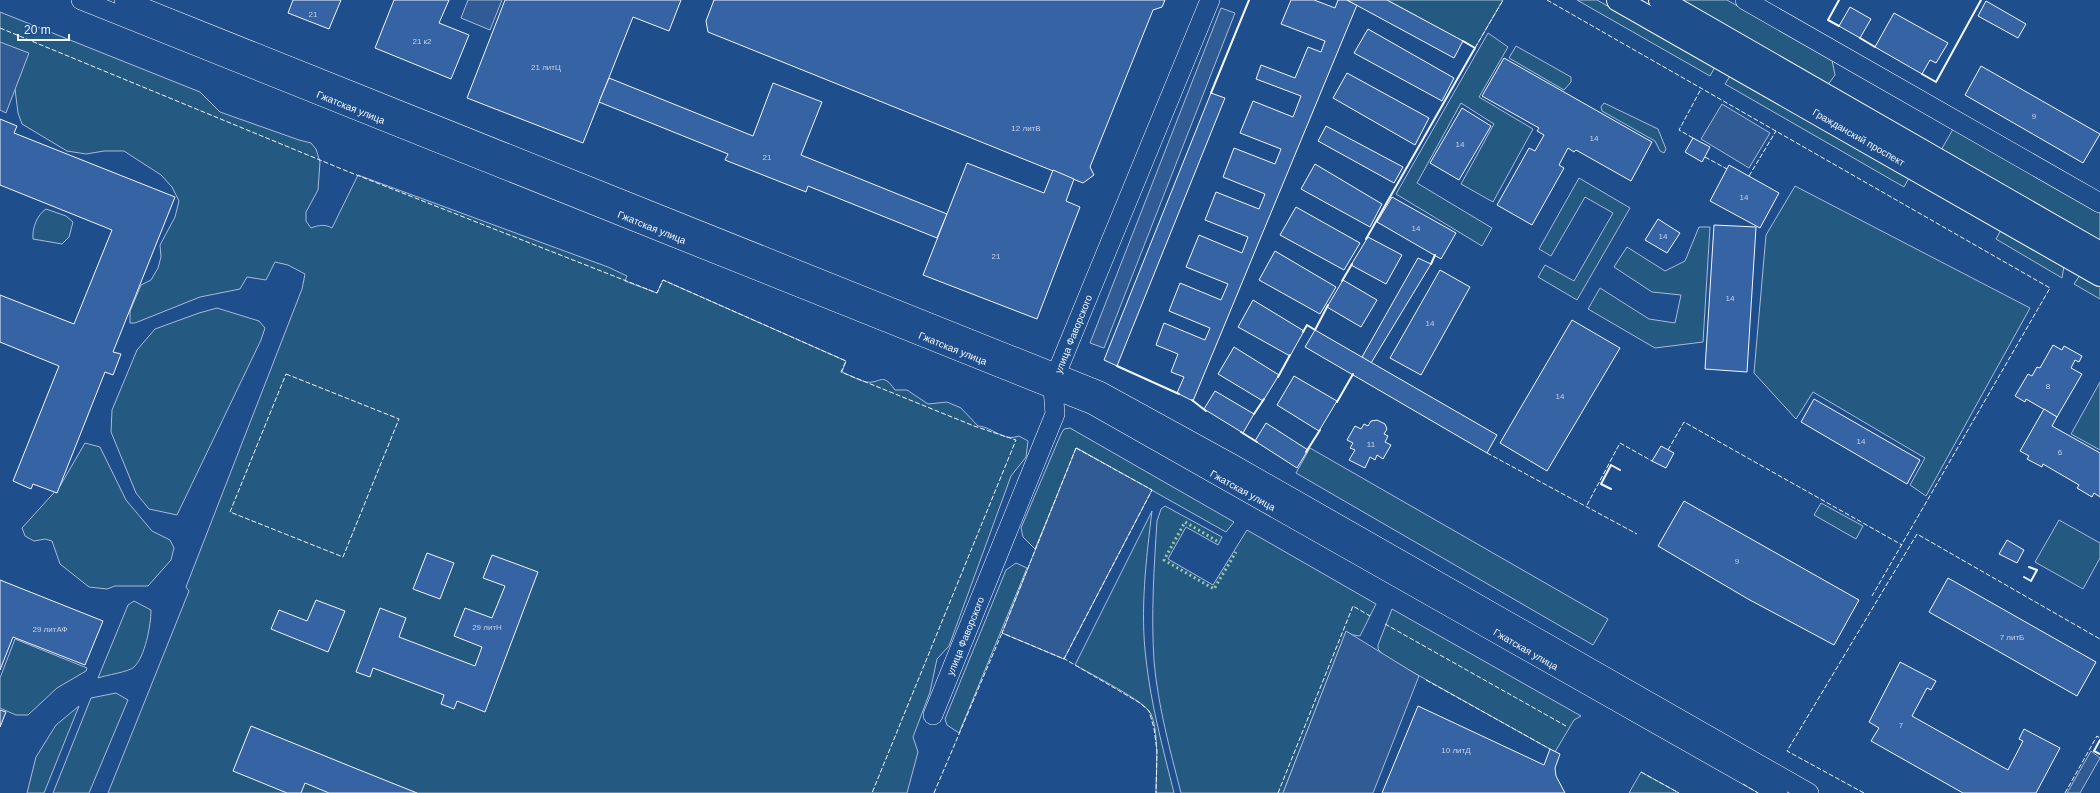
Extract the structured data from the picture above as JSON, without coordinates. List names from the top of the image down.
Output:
{
  "streets": {
    "main road": ["Гражданский проспект"],
    "street": ["Гжатская улица", "улица Фаворского"]
  },
  "crossings": [
    ["Гжатская улица", "улица Фаворского"]
  ],
  "house_numbers": [
    "21",
    "21 к2",
    "21 литЦ",
    "9",
    "12 литВ",
    "14",
    "14",
    "21",
    "14",
    "14",
    "14",
    "21",
    "14",
    "14",
    "8",
    "14",
    "14",
    "11",
    "6",
    "9",
    "29 литН",
    "29 литАФ",
    "7 литБ",
    "7",
    "10 литД"
  ],
  "scale_bar": "20 m"
}
